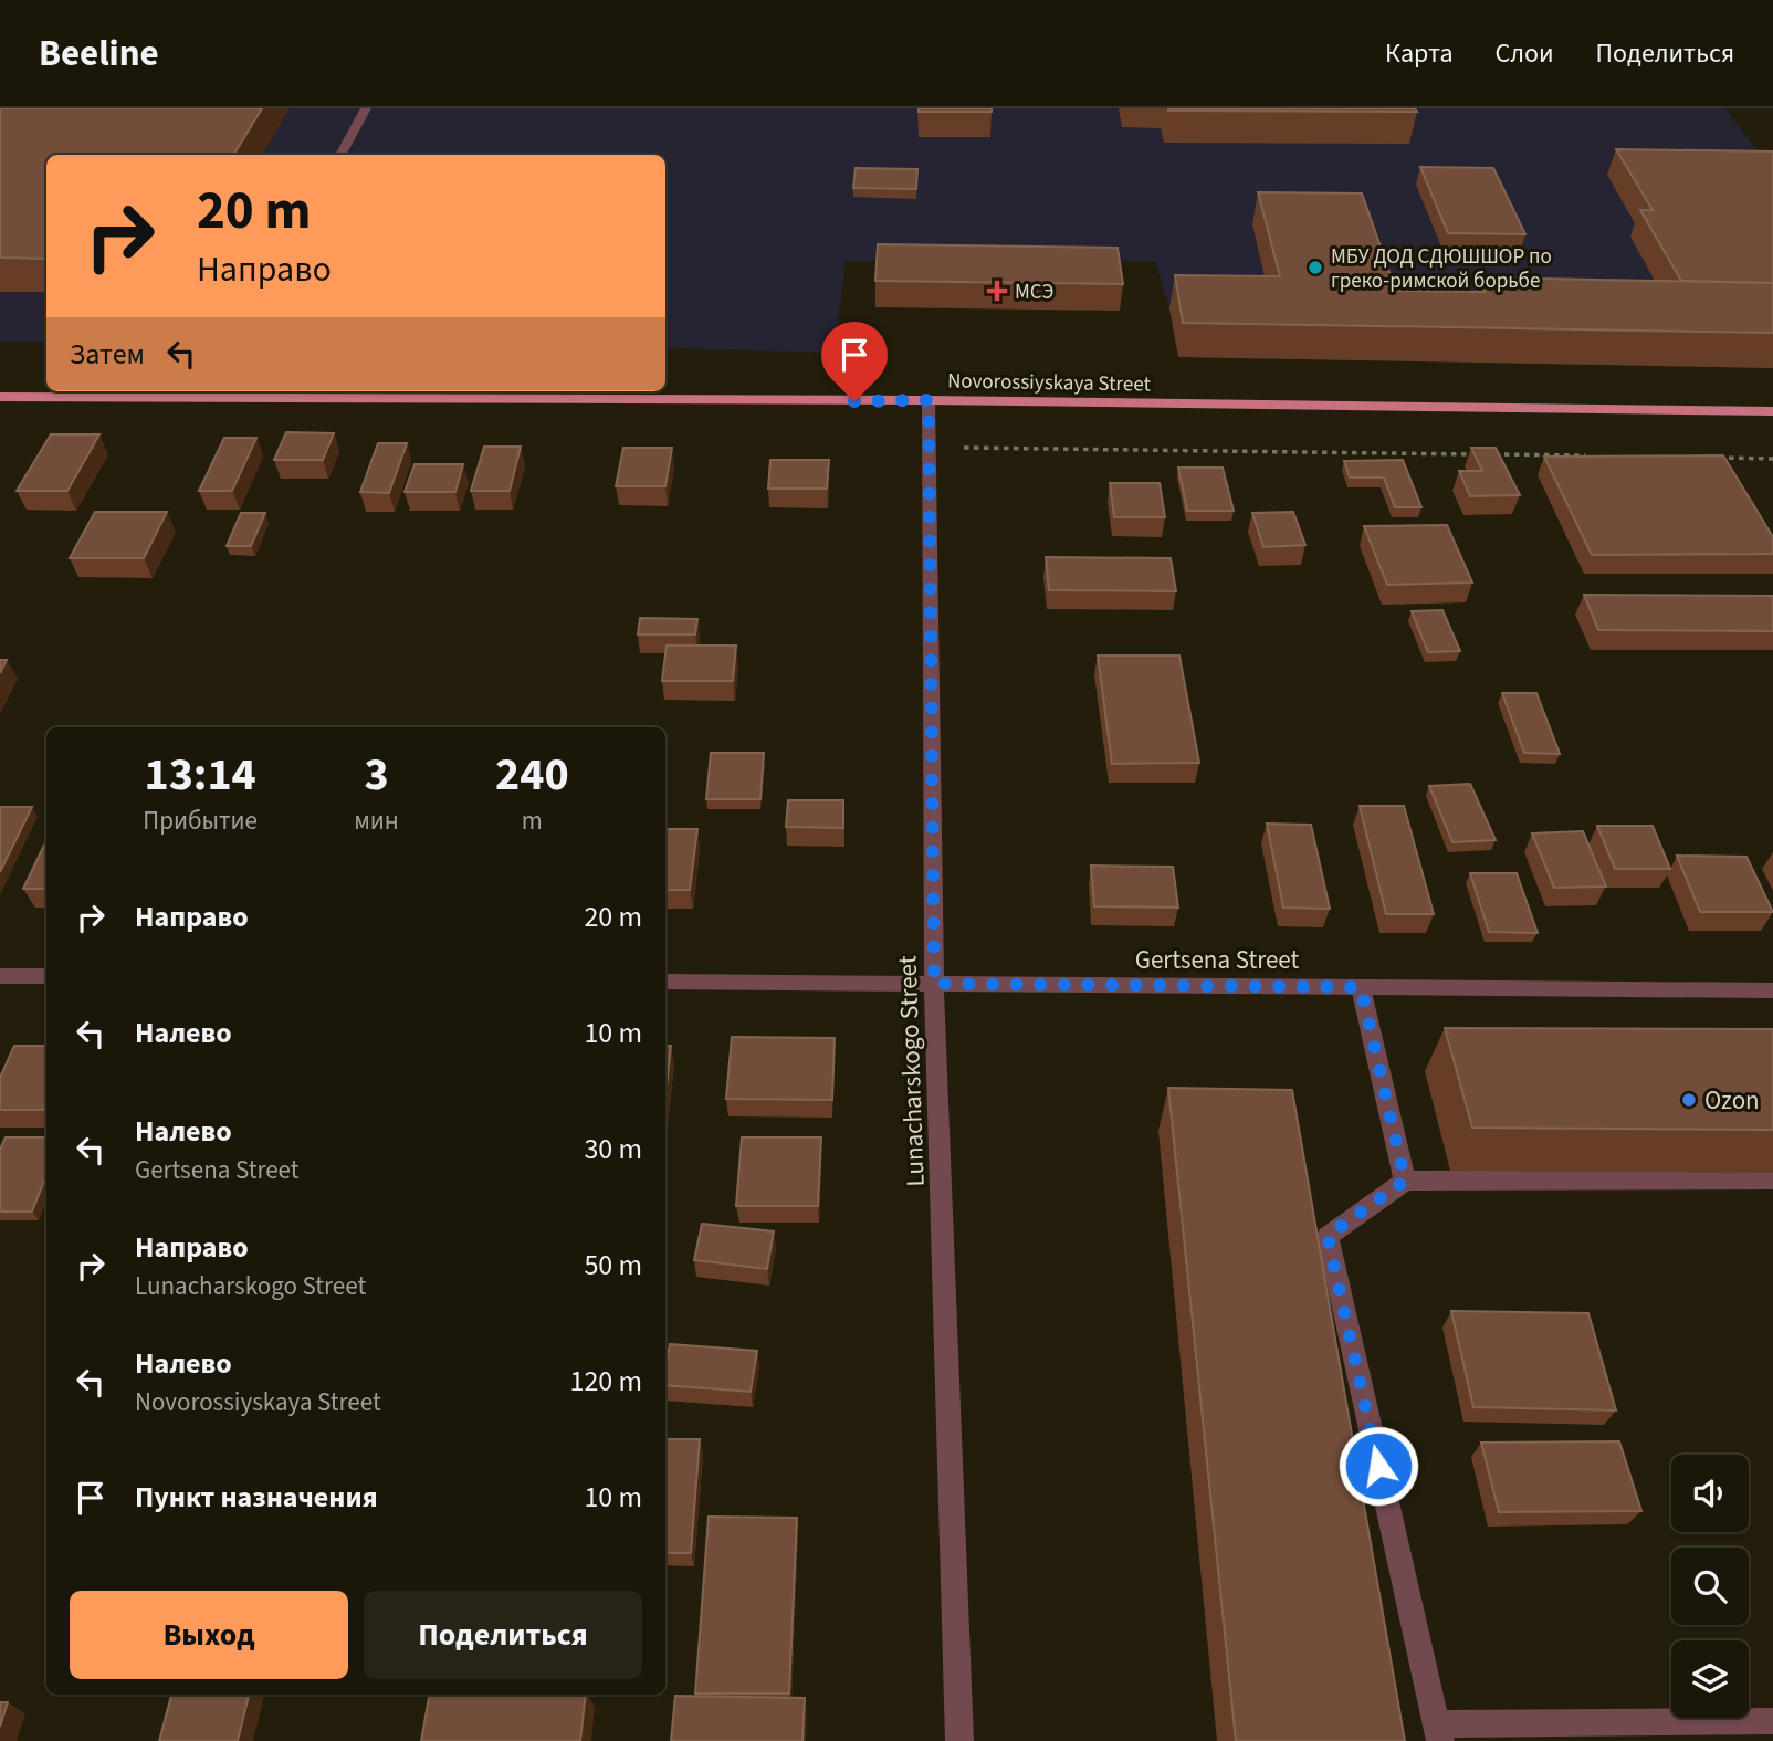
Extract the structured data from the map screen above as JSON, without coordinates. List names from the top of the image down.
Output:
{
  "streets": {
    "main road": ["Novorossiyskaya Street"],
    "street": ["Gertsena Street", "Lunacharskogo Street"]
  },
  "crossings": [
    ["Novorossiyskaya Street", "Lunacharskogo Street"],
    ["Gertsena Street", "Lunacharskogo Street"]
  ],
  "places": {
    "other": ["МБУ ДОД СДЮШШОР по греко-римской борьбе", "Ozon"],
    "health": ["МСЭ"]
  },
  "page": {
    "header": "Beeline",
    "nav": ["Карта", "Слои", "Поделиться"],
    "turn": ["20 m", "Направо"],
    "then": "Затем",
    "eta": [
      "13:14",
      "Прибытие",
      "3",
      "мин",
      "240",
      "m"
    ],
    "list": [
      {
        "name": "Направо",
        "value": "20 m"
      },
      {
        "name": "Налево",
        "value": "10 m"
      },
      {
        "name": "Налево",
        "note": "Gertsena Street",
        "value": "30 m"
      },
      {
        "name": "Направо",
        "note": "Lunacharskogo Street",
        "value": "50 m"
      },
      {
        "name": "Налево",
        "note": "Novorossiyskaya Street",
        "value": "120 m"
      },
      {
        "name": "Пункт назначения",
        "value": "10 m"
      }
    ],
    "buttons": ["Выход", "Поделиться"]
  }
}
